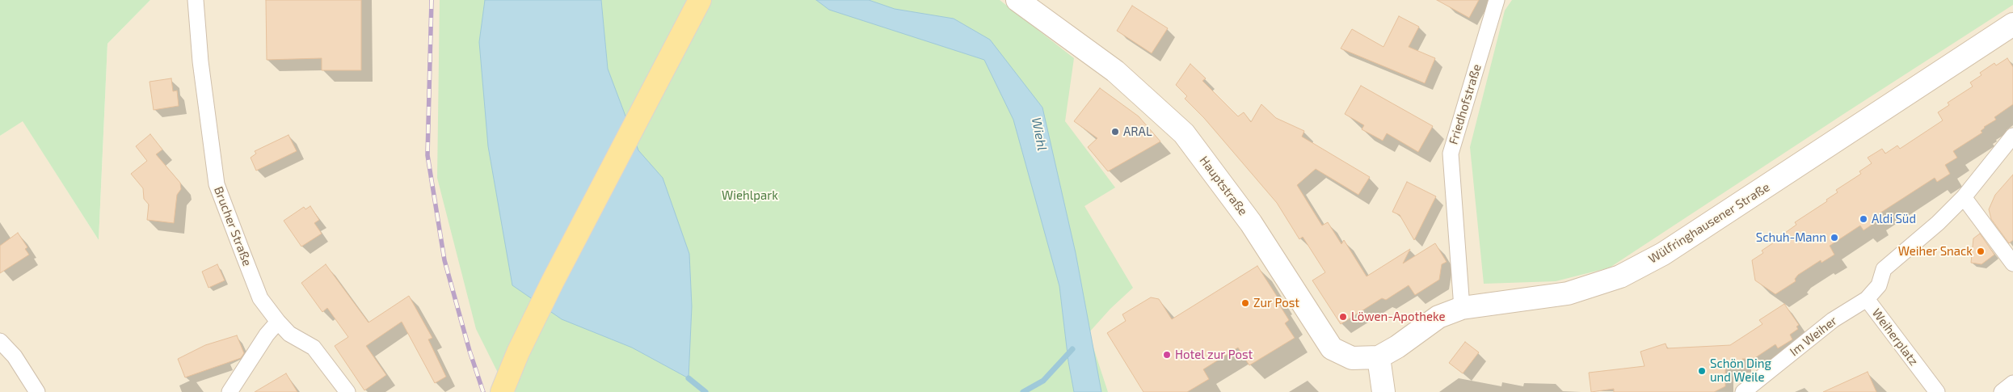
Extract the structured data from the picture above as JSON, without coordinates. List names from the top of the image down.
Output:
{
  "streets": {
    "street": [
      "Friedhofstraße",
      "Hauptstraße",
      "Wülfringhausener Straße",
      "Brucher Straße",
      "Im Weiher",
      "Weiherplatz"
    ]
  },
  "crossings": [
    ["Friedhofstraße", "Wülfringhausener Straße"],
    ["Hauptstraße", "Wülfringhausener Straße"],
    ["Im Weiher", "Weiherplatz"]
  ],
  "water": ["Wiehl"],
  "parks": ["Wiehlpark"],
  "places": [
    "ARAL",
    "Aldi Süd",
    "Schuh-Mann",
    "Weiher Snack",
    "Zur Post",
    "Löwen-Apotheke",
    "Hotel zur Post",
    "Schön Ding und Weile"
  ]
}
